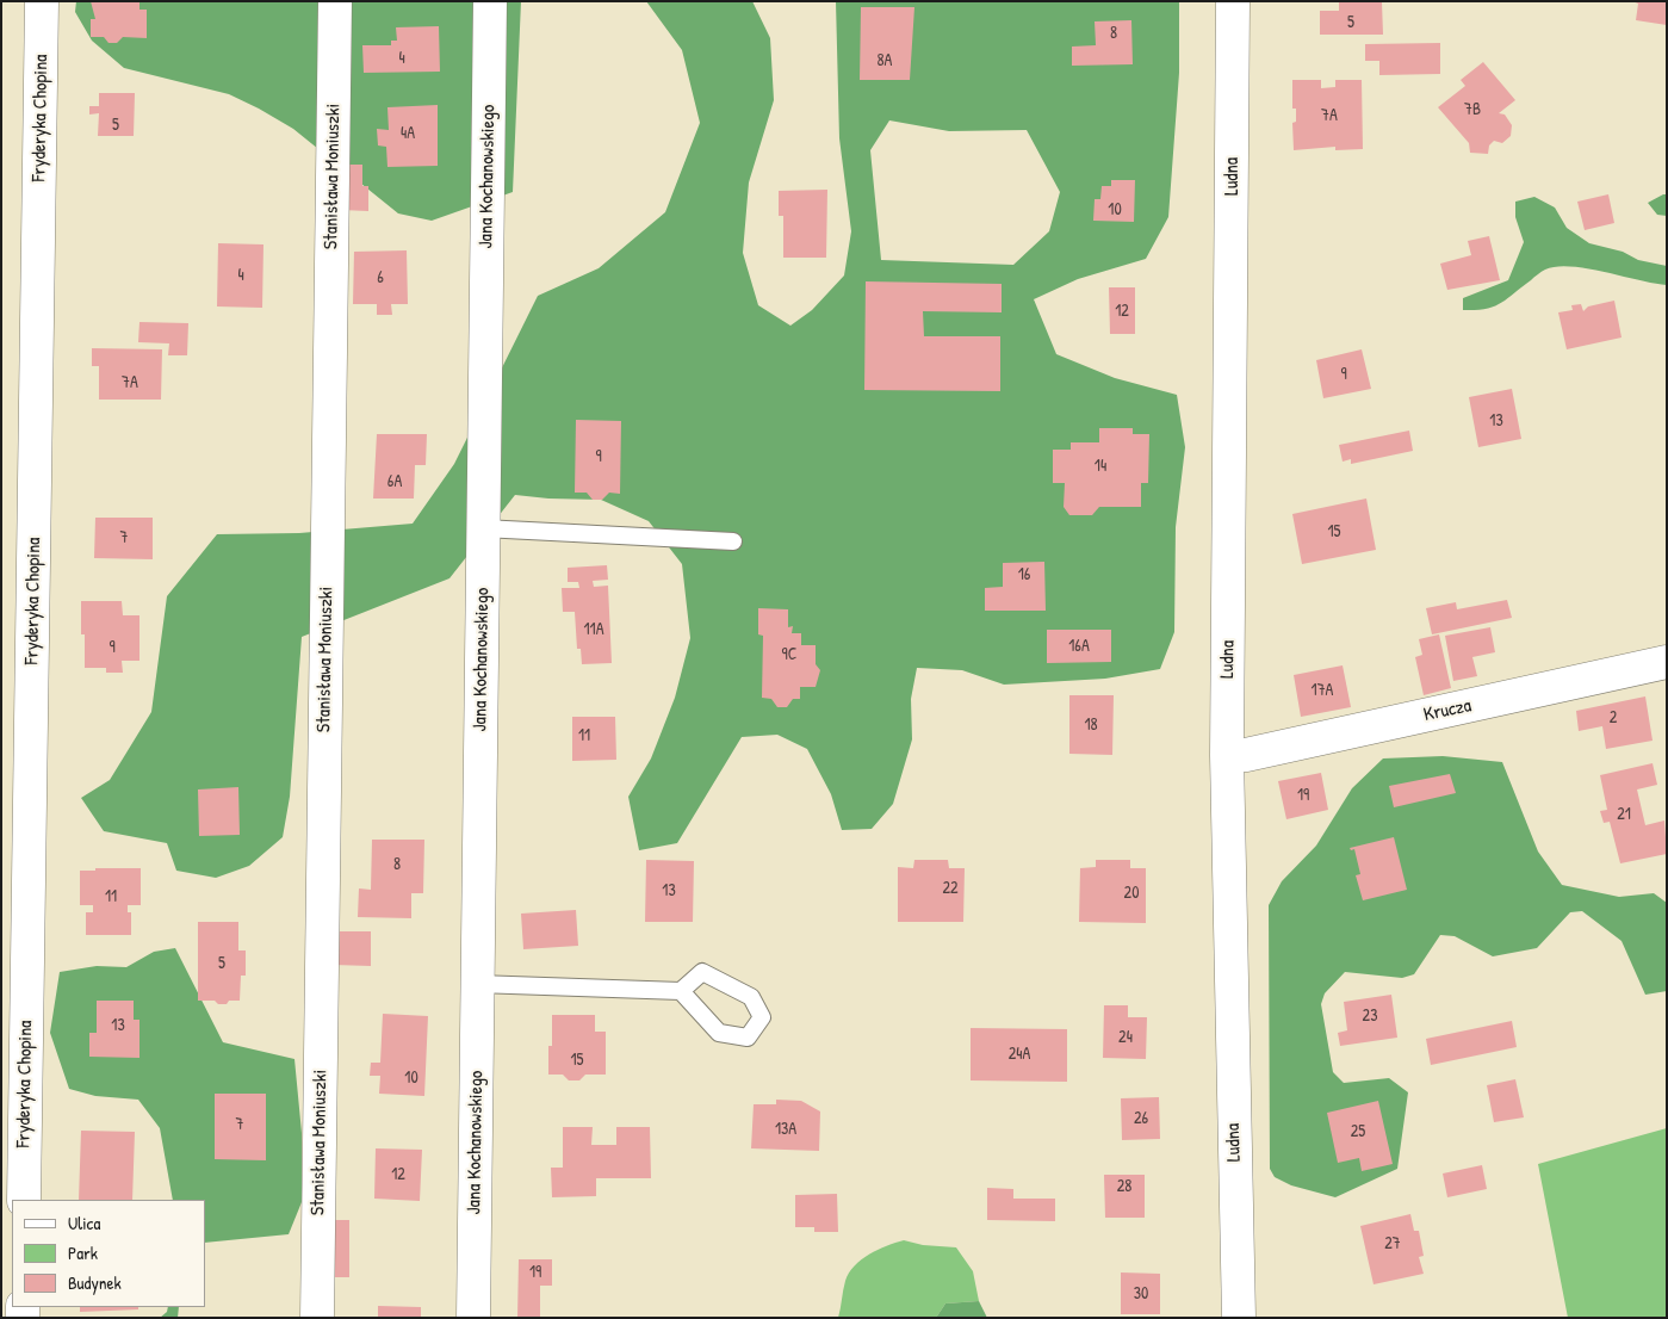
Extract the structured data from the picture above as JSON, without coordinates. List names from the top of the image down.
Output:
{
  "streets": {
    "street": [
      "Fryderyka Chopina",
      "Stanisława Moniuszki",
      "Jana Kochanowskiego",
      "Ludna",
      "Krucza"
    ]
  },
  "crossings": [
    ["Ludna", "Krucza"]
  ],
  "house_numbers": [
    "5",
    "8",
    "4",
    "8A",
    "7B",
    "7A",
    "5",
    "4A",
    "10",
    "4",
    "6",
    "12",
    "9",
    "7A",
    "13",
    "9",
    "14",
    "6A",
    "15",
    "7",
    "16",
    "11A",
    "16A",
    "9",
    "9C",
    "17A",
    "2",
    "18",
    "11",
    "19",
    "21",
    "8",
    "22",
    "13",
    "20",
    "11",
    "5",
    "23",
    "13",
    "24",
    "24A",
    "15",
    "10",
    "26",
    "7",
    "13A",
    "25",
    "12",
    "28",
    "27",
    "19",
    "30"
  ],
  "legend": ["Ulica", "Park", "Budynek"]
}
